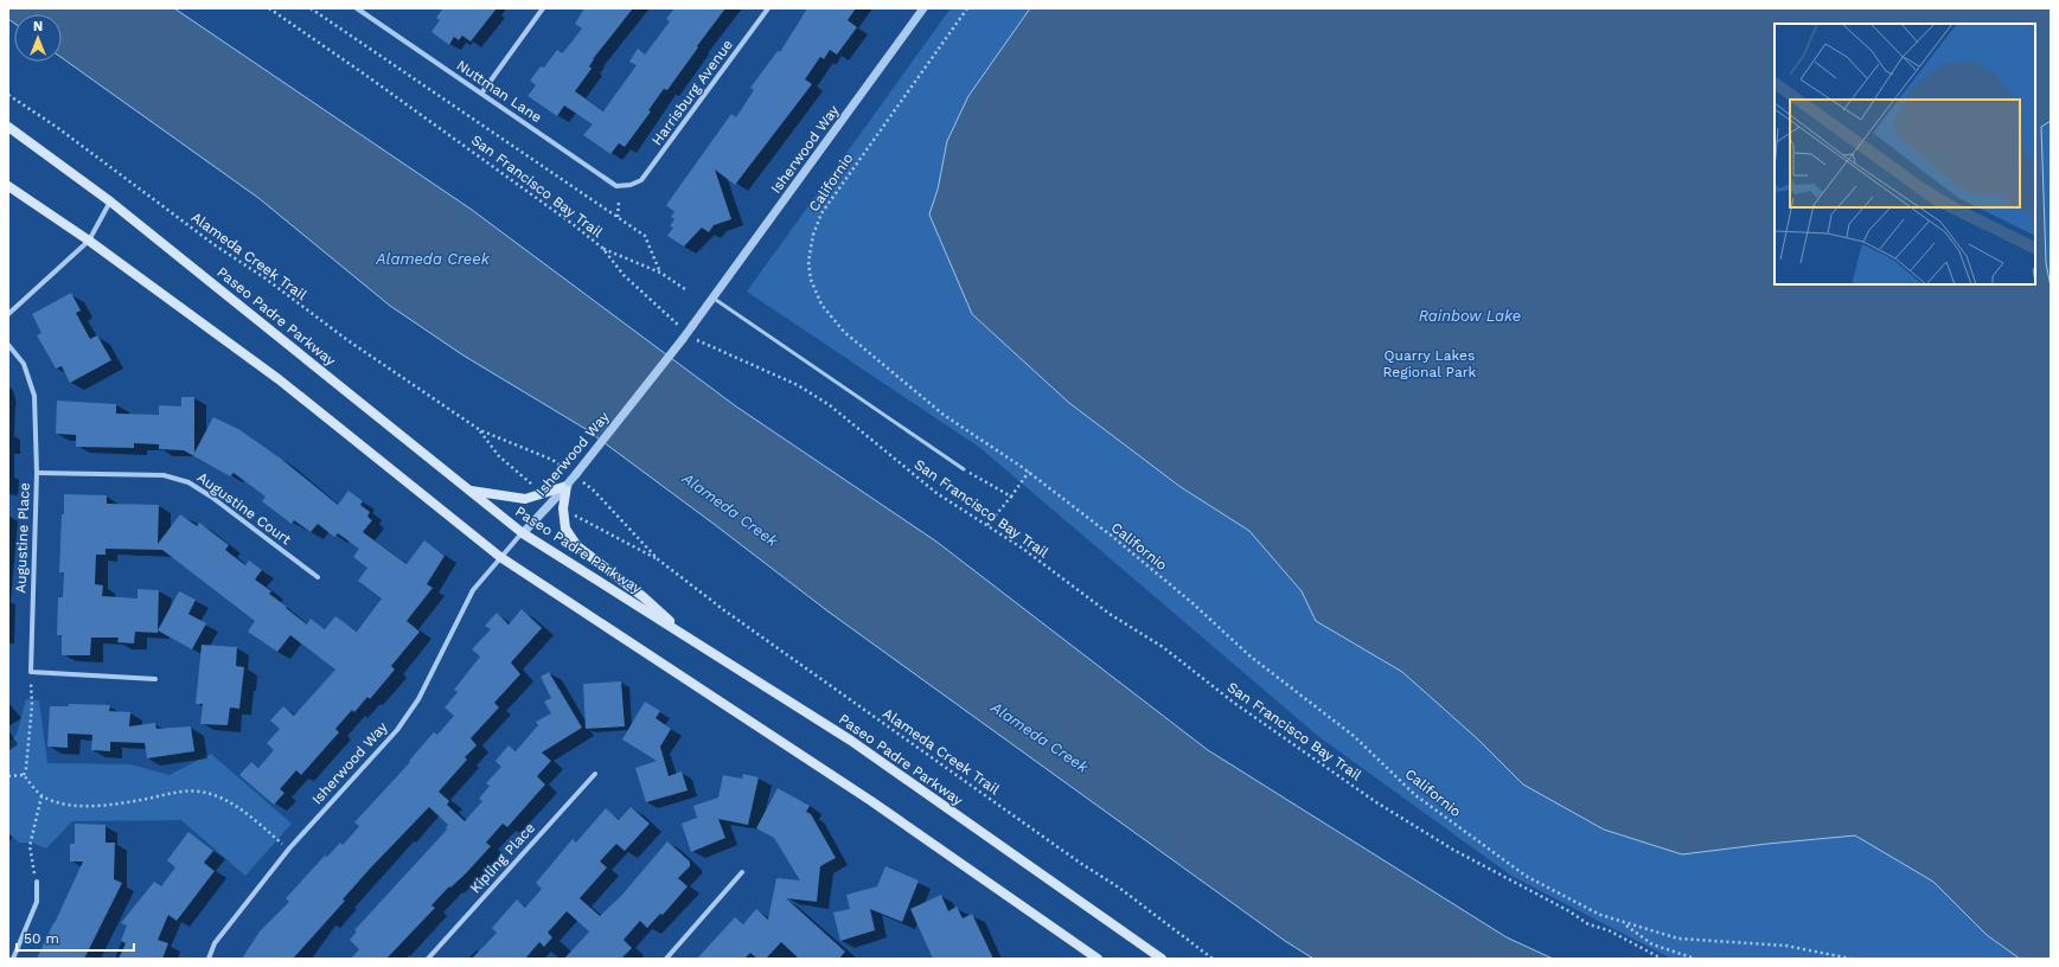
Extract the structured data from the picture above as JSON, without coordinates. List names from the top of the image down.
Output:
{
  "streets": {
    "main road": ["Paseo Padre Parkway"],
    "street": [
      "Nuttman Lane",
      "Harrisburg Avenue",
      "Isherwood Way",
      "Augustine Court",
      "Augustine Place",
      "Kipling Place"
    ],
    "path": ["Californio", "San Francisco Bay Trail", "Alameda Creek Trail"]
  },
  "crossings": [
    ["Nuttman Lane", "Harrisburg Avenue"],
    ["Isherwood Way", "San Francisco Bay Trail"],
    ["Isherwood Way", "Paseo Padre Parkway"],
    ["Augustine Court", "Augustine Place"]
  ],
  "water": ["Alameda Creek", "Rainbow Lake"],
  "parks": ["Quarry Lakes Regional Park"],
  "scale_bar": "50 m",
  "north": "top"
}
